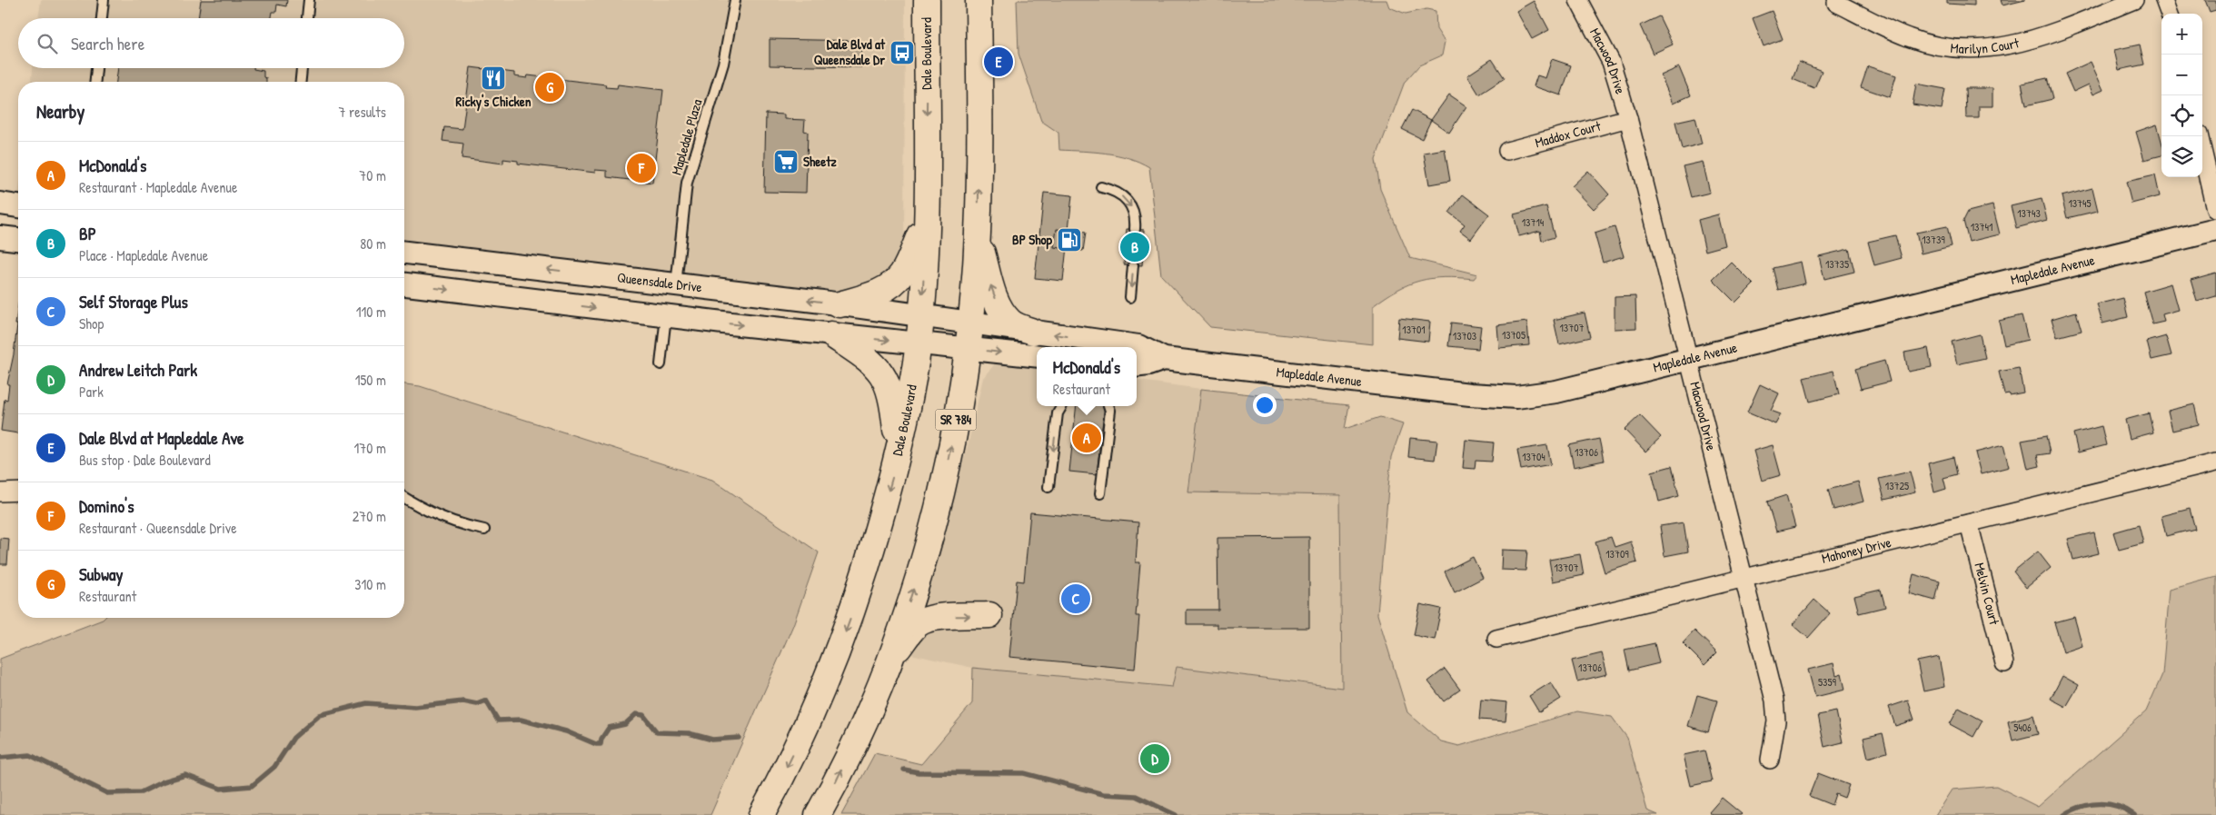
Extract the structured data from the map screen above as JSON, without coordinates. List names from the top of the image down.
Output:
{
  "streets": {
    "main road": ["Dale Boulevard", "SR 784"],
    "street": [
      "Marilyn Court",
      "Macwood Drive",
      "Maddox Court",
      "Mapledale Avenue",
      "Queensdale Drive",
      "Mahoney Drive",
      "Melvin Court"
    ],
    "lane": ["Mapledale Plaza"]
  },
  "crossings": [
    ["Dale Boulevard", "Mapledale Avenue"],
    ["Dale Boulevard", "Queensdale Drive"],
    ["Macwood Drive", "Maddox Court"],
    ["Macwood Drive", "Mapledale Avenue"],
    ["Macwood Drive", "Mahoney Drive"],
    ["Mapledale Plaza", "Queensdale Drive"],
    ["Mapledale Avenue", "Queensdale Drive"],
    ["Mapledale Avenue", "SR 784"],
    ["Mahoney Drive", "Melvin Court"]
  ],
  "places": {
    "bus stop": ["Dale Blvd at Queensdale Dr"],
    "restaurant": ["Ricky's Chicken"],
    "supermarket": ["Sheetz"],
    "fuel station": ["BP Shop"]
  },
  "house_numbers": [
    "13745",
    "13743",
    "13714",
    "13741",
    "13739",
    "13735",
    "13707",
    "13701",
    "13705",
    "13703",
    "13706",
    "13704",
    "13725",
    "13709",
    "13707",
    "13706",
    "5359",
    "5406"
  ],
  "page": {
    "map_buttons": ["+", "−"],
    "search": "Search here",
    "pins": [
      "E",
      "G",
      "F",
      "B",
      "A",
      "C",
      "D"
    ],
    "heading": ["Nearby", "7 results"],
    "list": [
      {
        "mark": "A",
        "name": "McDonald's",
        "note": "Restaurant · Mapledale Avenue",
        "value": "70 m"
      },
      {
        "mark": "B",
        "name": "BP",
        "note": "Place · Mapledale Avenue",
        "value": "80 m"
      },
      {
        "mark": "C",
        "name": "Self Storage Plus",
        "note": "Shop",
        "value": "110 m"
      },
      {
        "mark": "D",
        "name": "Andrew Leitch Park",
        "note": "Park",
        "value": "150 m"
      },
      {
        "mark": "E",
        "name": "Dale Blvd at Mapledale Ave",
        "note": "Bus stop · Dale Boulevard",
        "value": "170 m"
      },
      {
        "mark": "F",
        "name": "Domino's",
        "note": "Restaurant · Queensdale Drive",
        "value": "270 m"
      },
      {
        "mark": "G",
        "name": "Subway",
        "note": "Restaurant",
        "value": "310 m"
      }
    ],
    "popup": ["McDonald's", "Restaurant"]
  }
}
